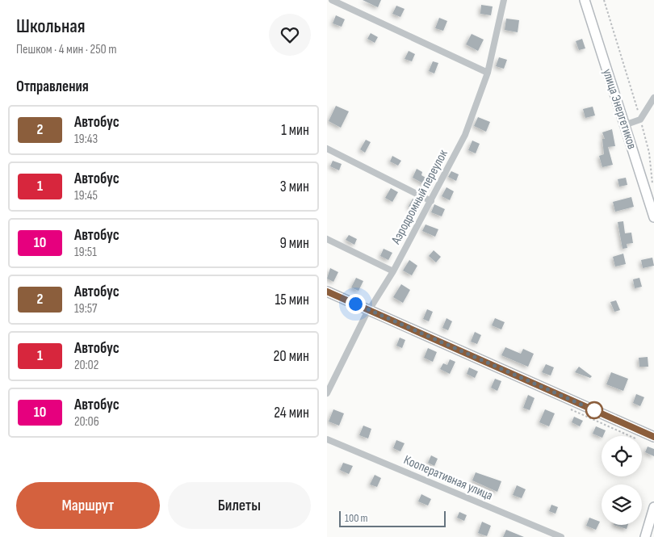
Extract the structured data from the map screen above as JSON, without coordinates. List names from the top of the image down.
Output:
{
  "streets": {
    "main road": ["улица Энергетиков"],
    "street": ["Аэродромный переулок", "Кооперативная улица"]
  },
  "lines": ["bus line 2"],
  "scale_bar": "100 m",
  "page": {
    "heading": [
      ["Школьная", "Пешком · 4 мин · 250 m"],
      "Отправления"
    ],
    "list": [
      {
        "mark": "2",
        "name": "Автобус",
        "note": "19:43",
        "value": "1 мин"
      },
      {
        "mark": "1",
        "name": "Автобус",
        "note": "19:45",
        "value": "3 мин"
      },
      {
        "mark": "10",
        "name": "Автобус",
        "note": "19:51",
        "value": "9 мин"
      },
      {
        "mark": "2",
        "name": "Автобус",
        "note": "19:57",
        "value": "15 мин"
      },
      {
        "mark": "1",
        "name": "Автобус",
        "note": "20:02",
        "value": "20 мин"
      },
      {
        "mark": "10",
        "name": "Автобус",
        "note": "20:06",
        "value": "24 мин"
      }
    ],
    "buttons": ["Маршрут", "Билеты"],
    "scale": "100 m"
  }
}
